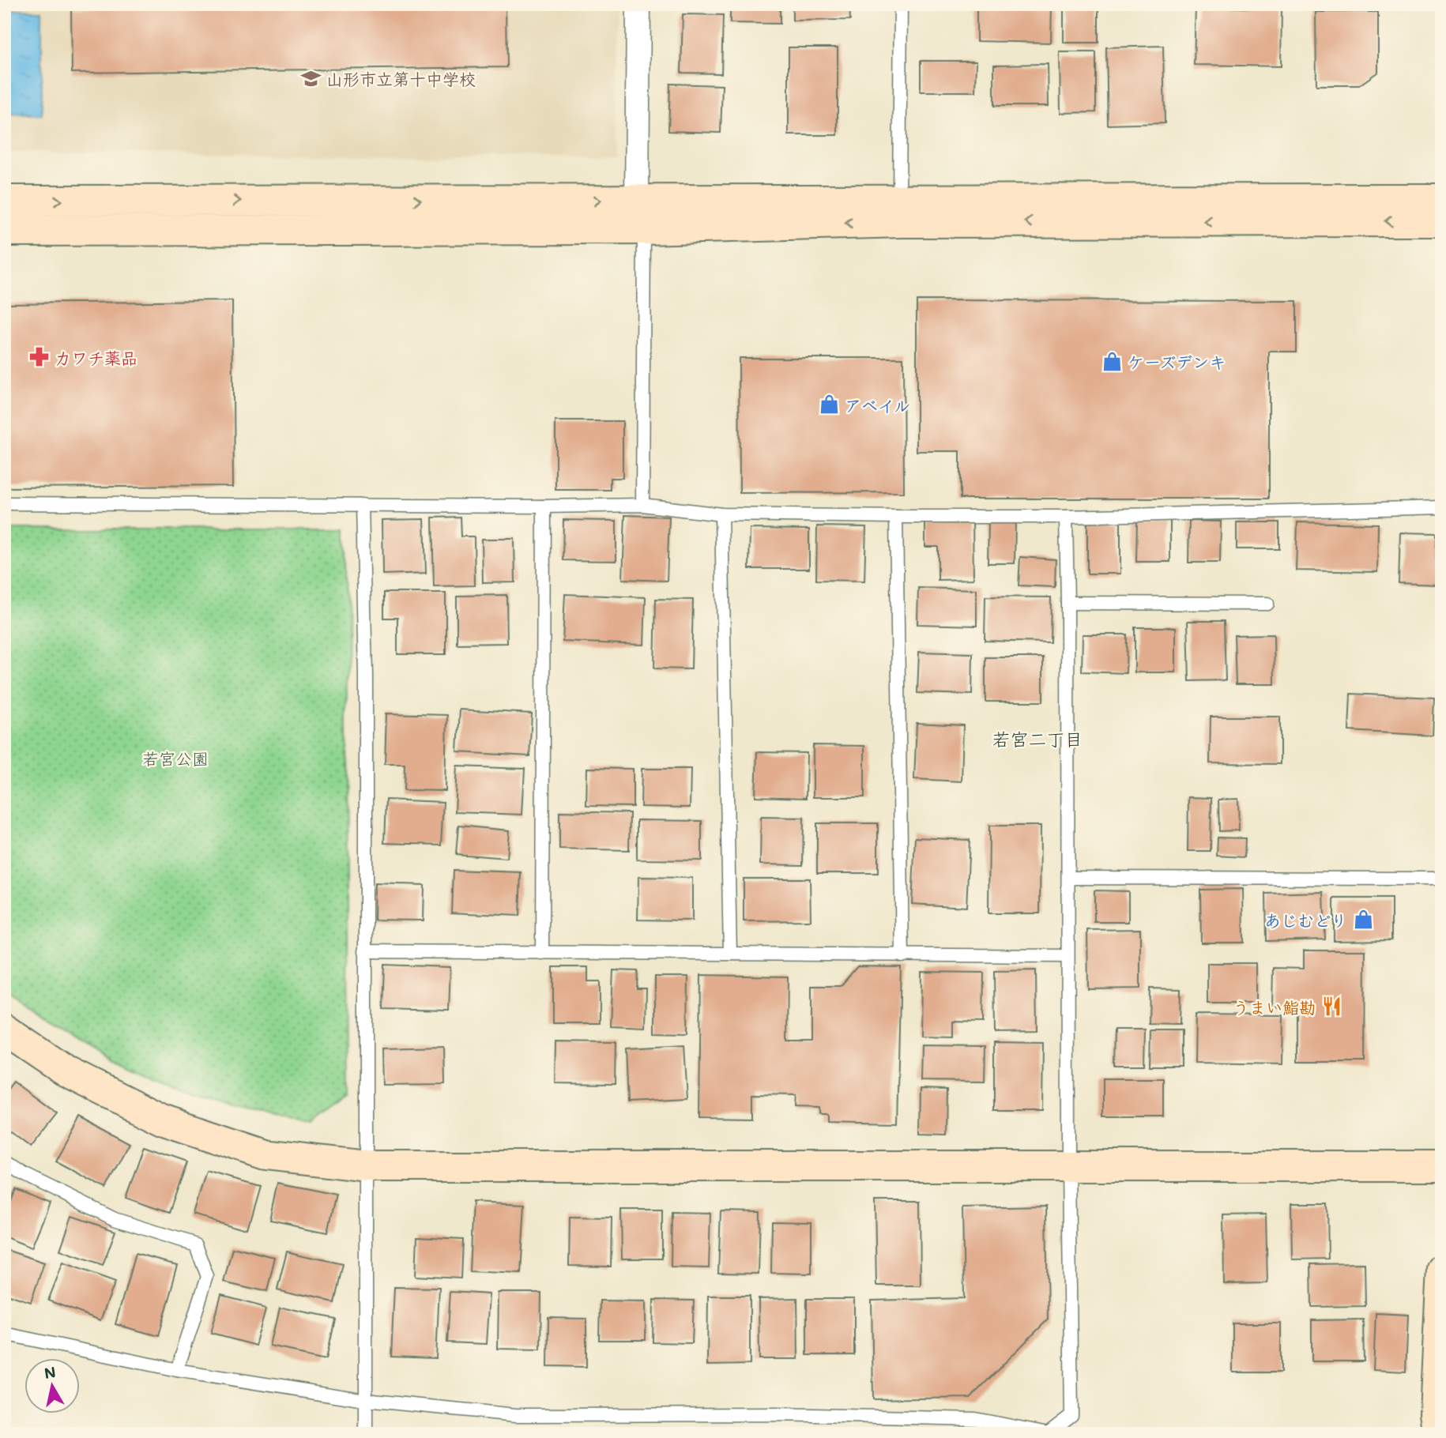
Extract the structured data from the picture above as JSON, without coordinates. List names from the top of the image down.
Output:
{
  "districts": ["若宮二丁目"],
  "parks": ["若宮公園"],
  "places": {
    "school or university": ["山形市立第十中学校"],
    "pharmacy": ["カワチ薬品"],
    "shop": ["ケーズデンキ", "アベイル", "あじむどり"],
    "restaurant": ["うまい鮨勘"]
  },
  "north": "top"
}
